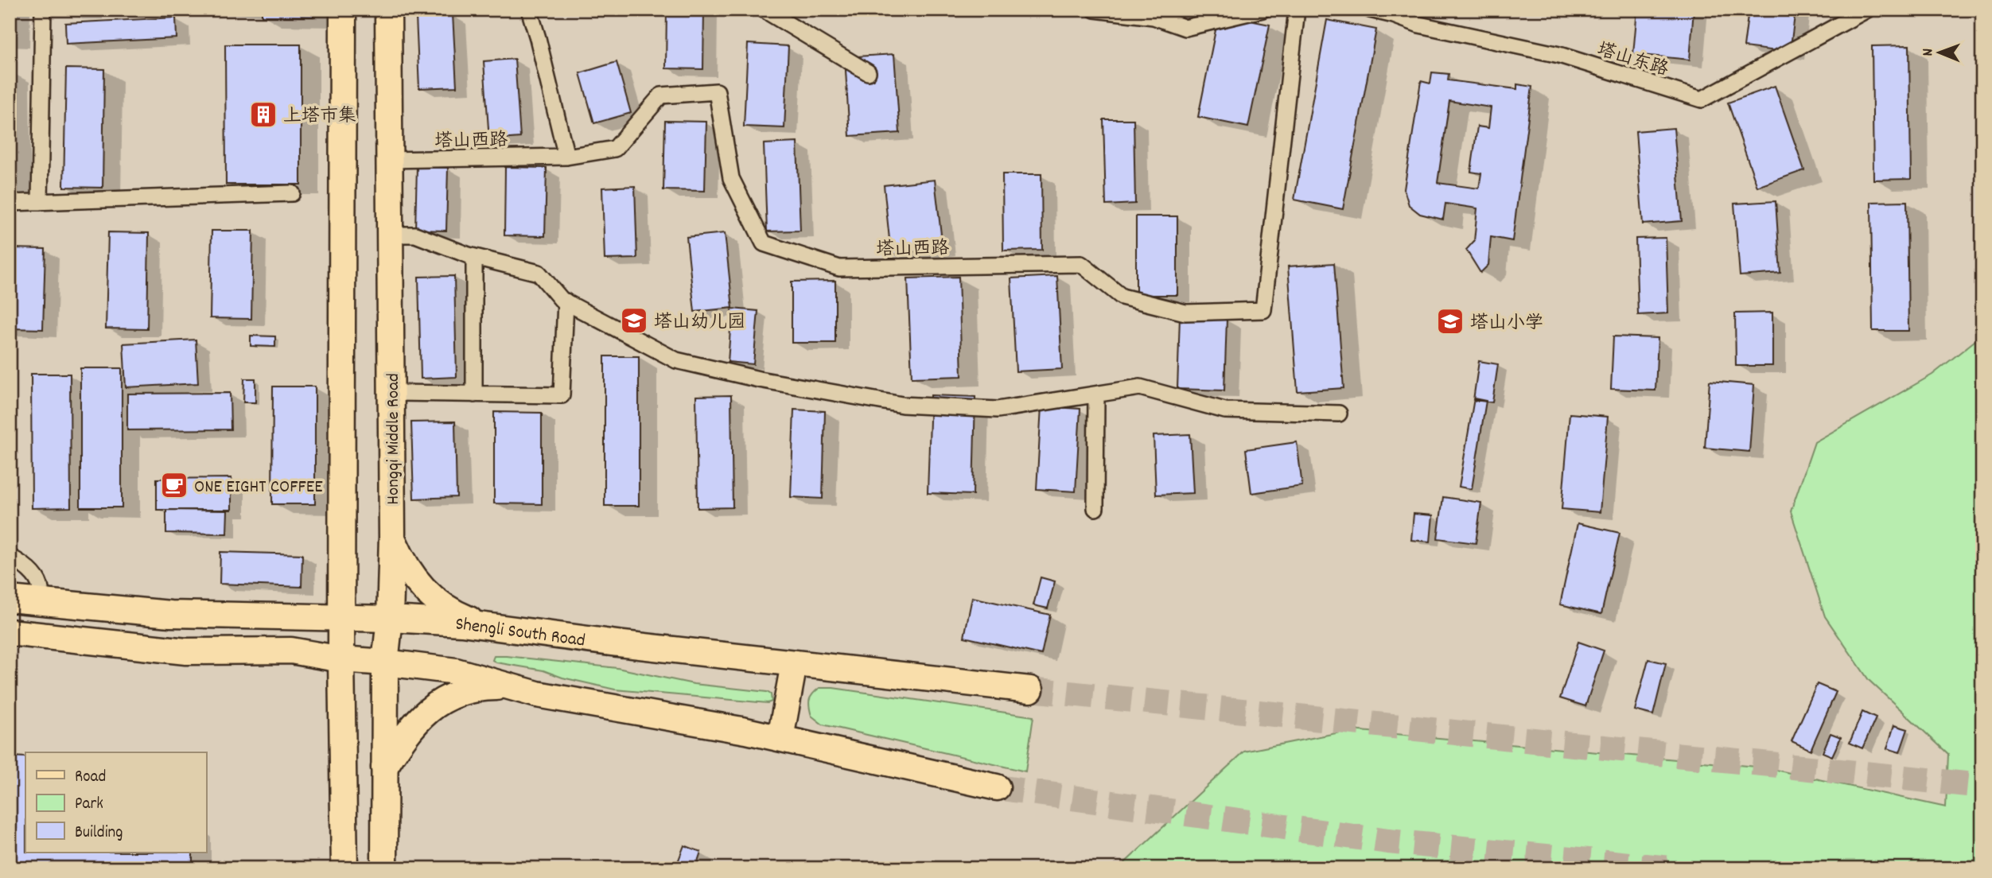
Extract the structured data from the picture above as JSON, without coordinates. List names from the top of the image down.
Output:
{
  "streets": {
    "main road": ["Hongqi Middle Road", "Shengli South Road"],
    "street": ["塔山东路", "塔山西路"]
  },
  "crossings": [
    ["塔山西路", "Hongqi Middle Road"],
    ["Hongqi Middle Road", "Shengli South Road"]
  ],
  "places": {
    "building": ["上塔市集"],
    "school or university": ["塔山幼儿园", "塔山小学"],
    "cafe": ["ONE EIGHT COFFEE"]
  },
  "legend": ["Road", "Park", "Building"],
  "north": "left"
}
